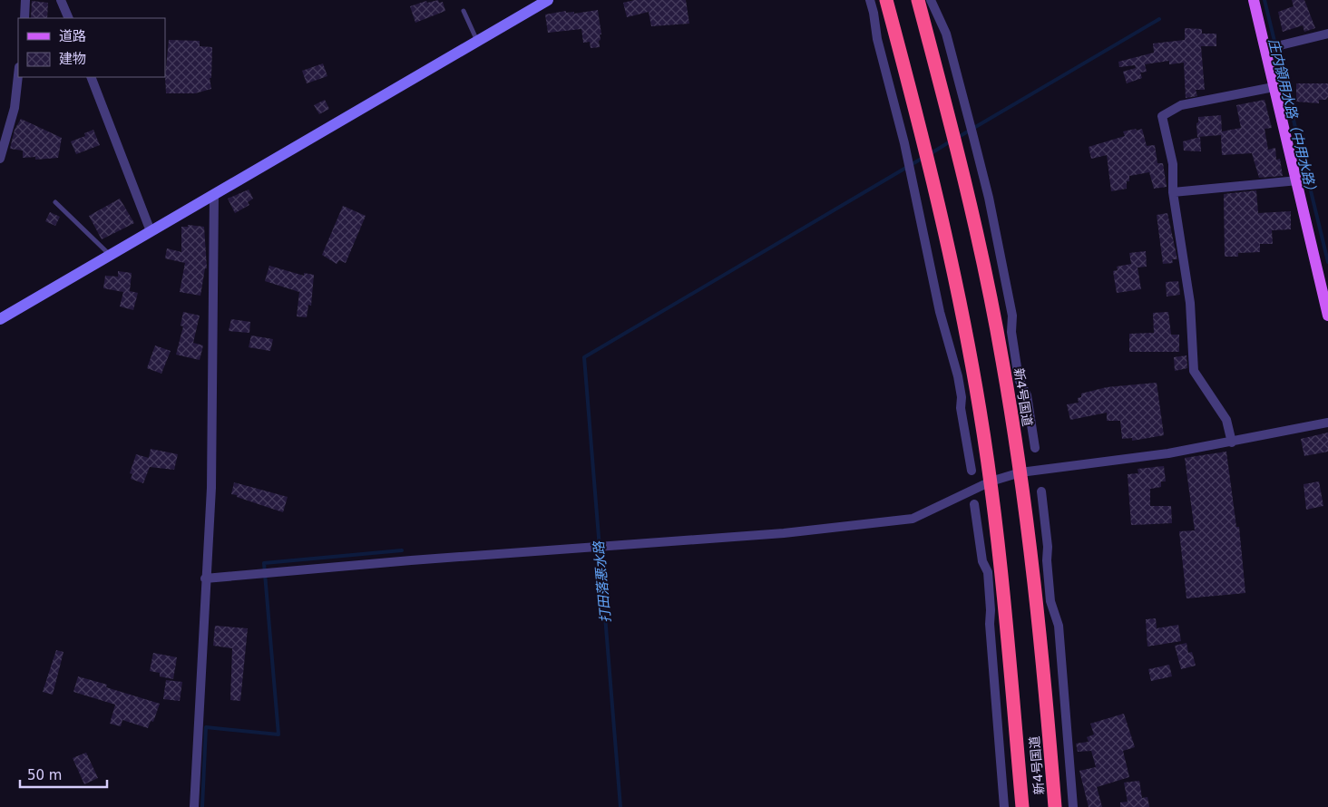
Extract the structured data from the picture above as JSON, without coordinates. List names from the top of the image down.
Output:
{
  "streets": {
    "highway": ["新4号国道"]
  },
  "water": ["庄内領用水路（中用水路）", "打田落悪水路"],
  "legend": ["道路", "建物"],
  "scale_bar": "50 m"
}
